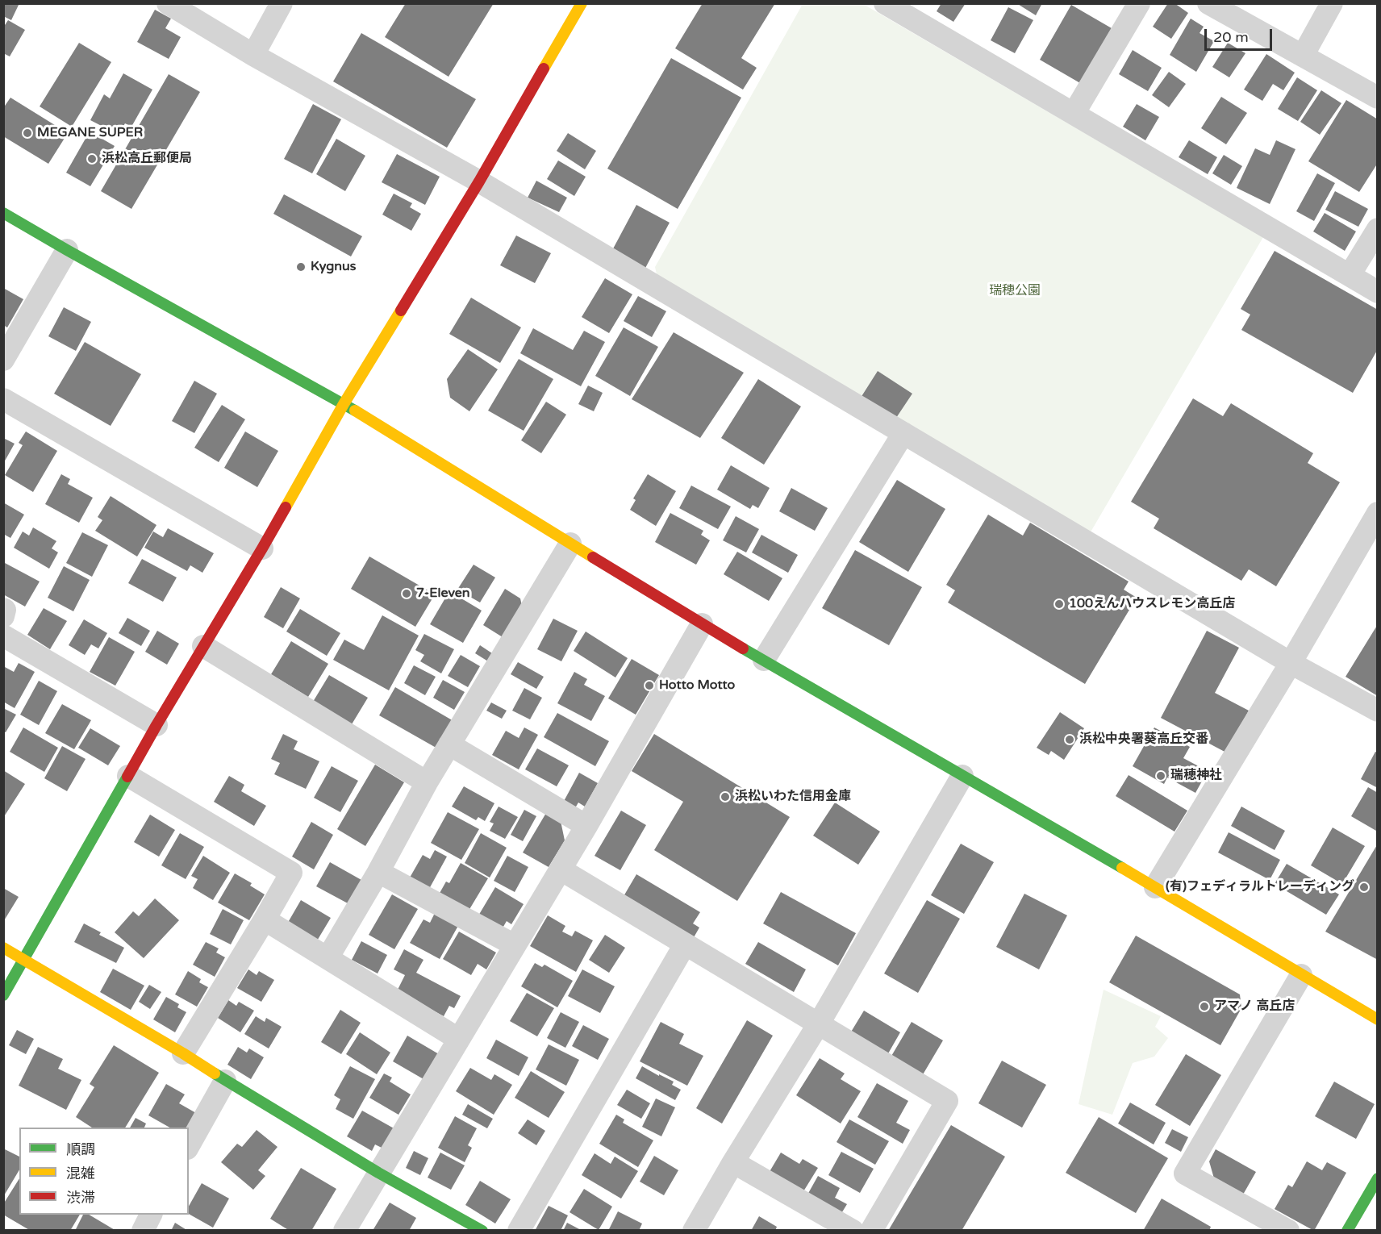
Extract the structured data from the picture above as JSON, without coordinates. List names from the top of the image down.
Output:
{
  "parks": ["瑞穂公園"],
  "places": [
    "MEGANE SUPER",
    "浜松高丘郵便局",
    "Kygnus",
    "7-Eleven",
    "100えんハウスレモン高丘店",
    "Hotto Motto",
    "浜松中央署葵高丘交番",
    "瑞穂神社",
    "浜松いわた信用金庫",
    "(有)フェディラルトレーディング",
    "アマノ 高丘店"
  ],
  "legend": ["順調", "混雑", "渋滞"],
  "scale_bar": "20 m"
}
